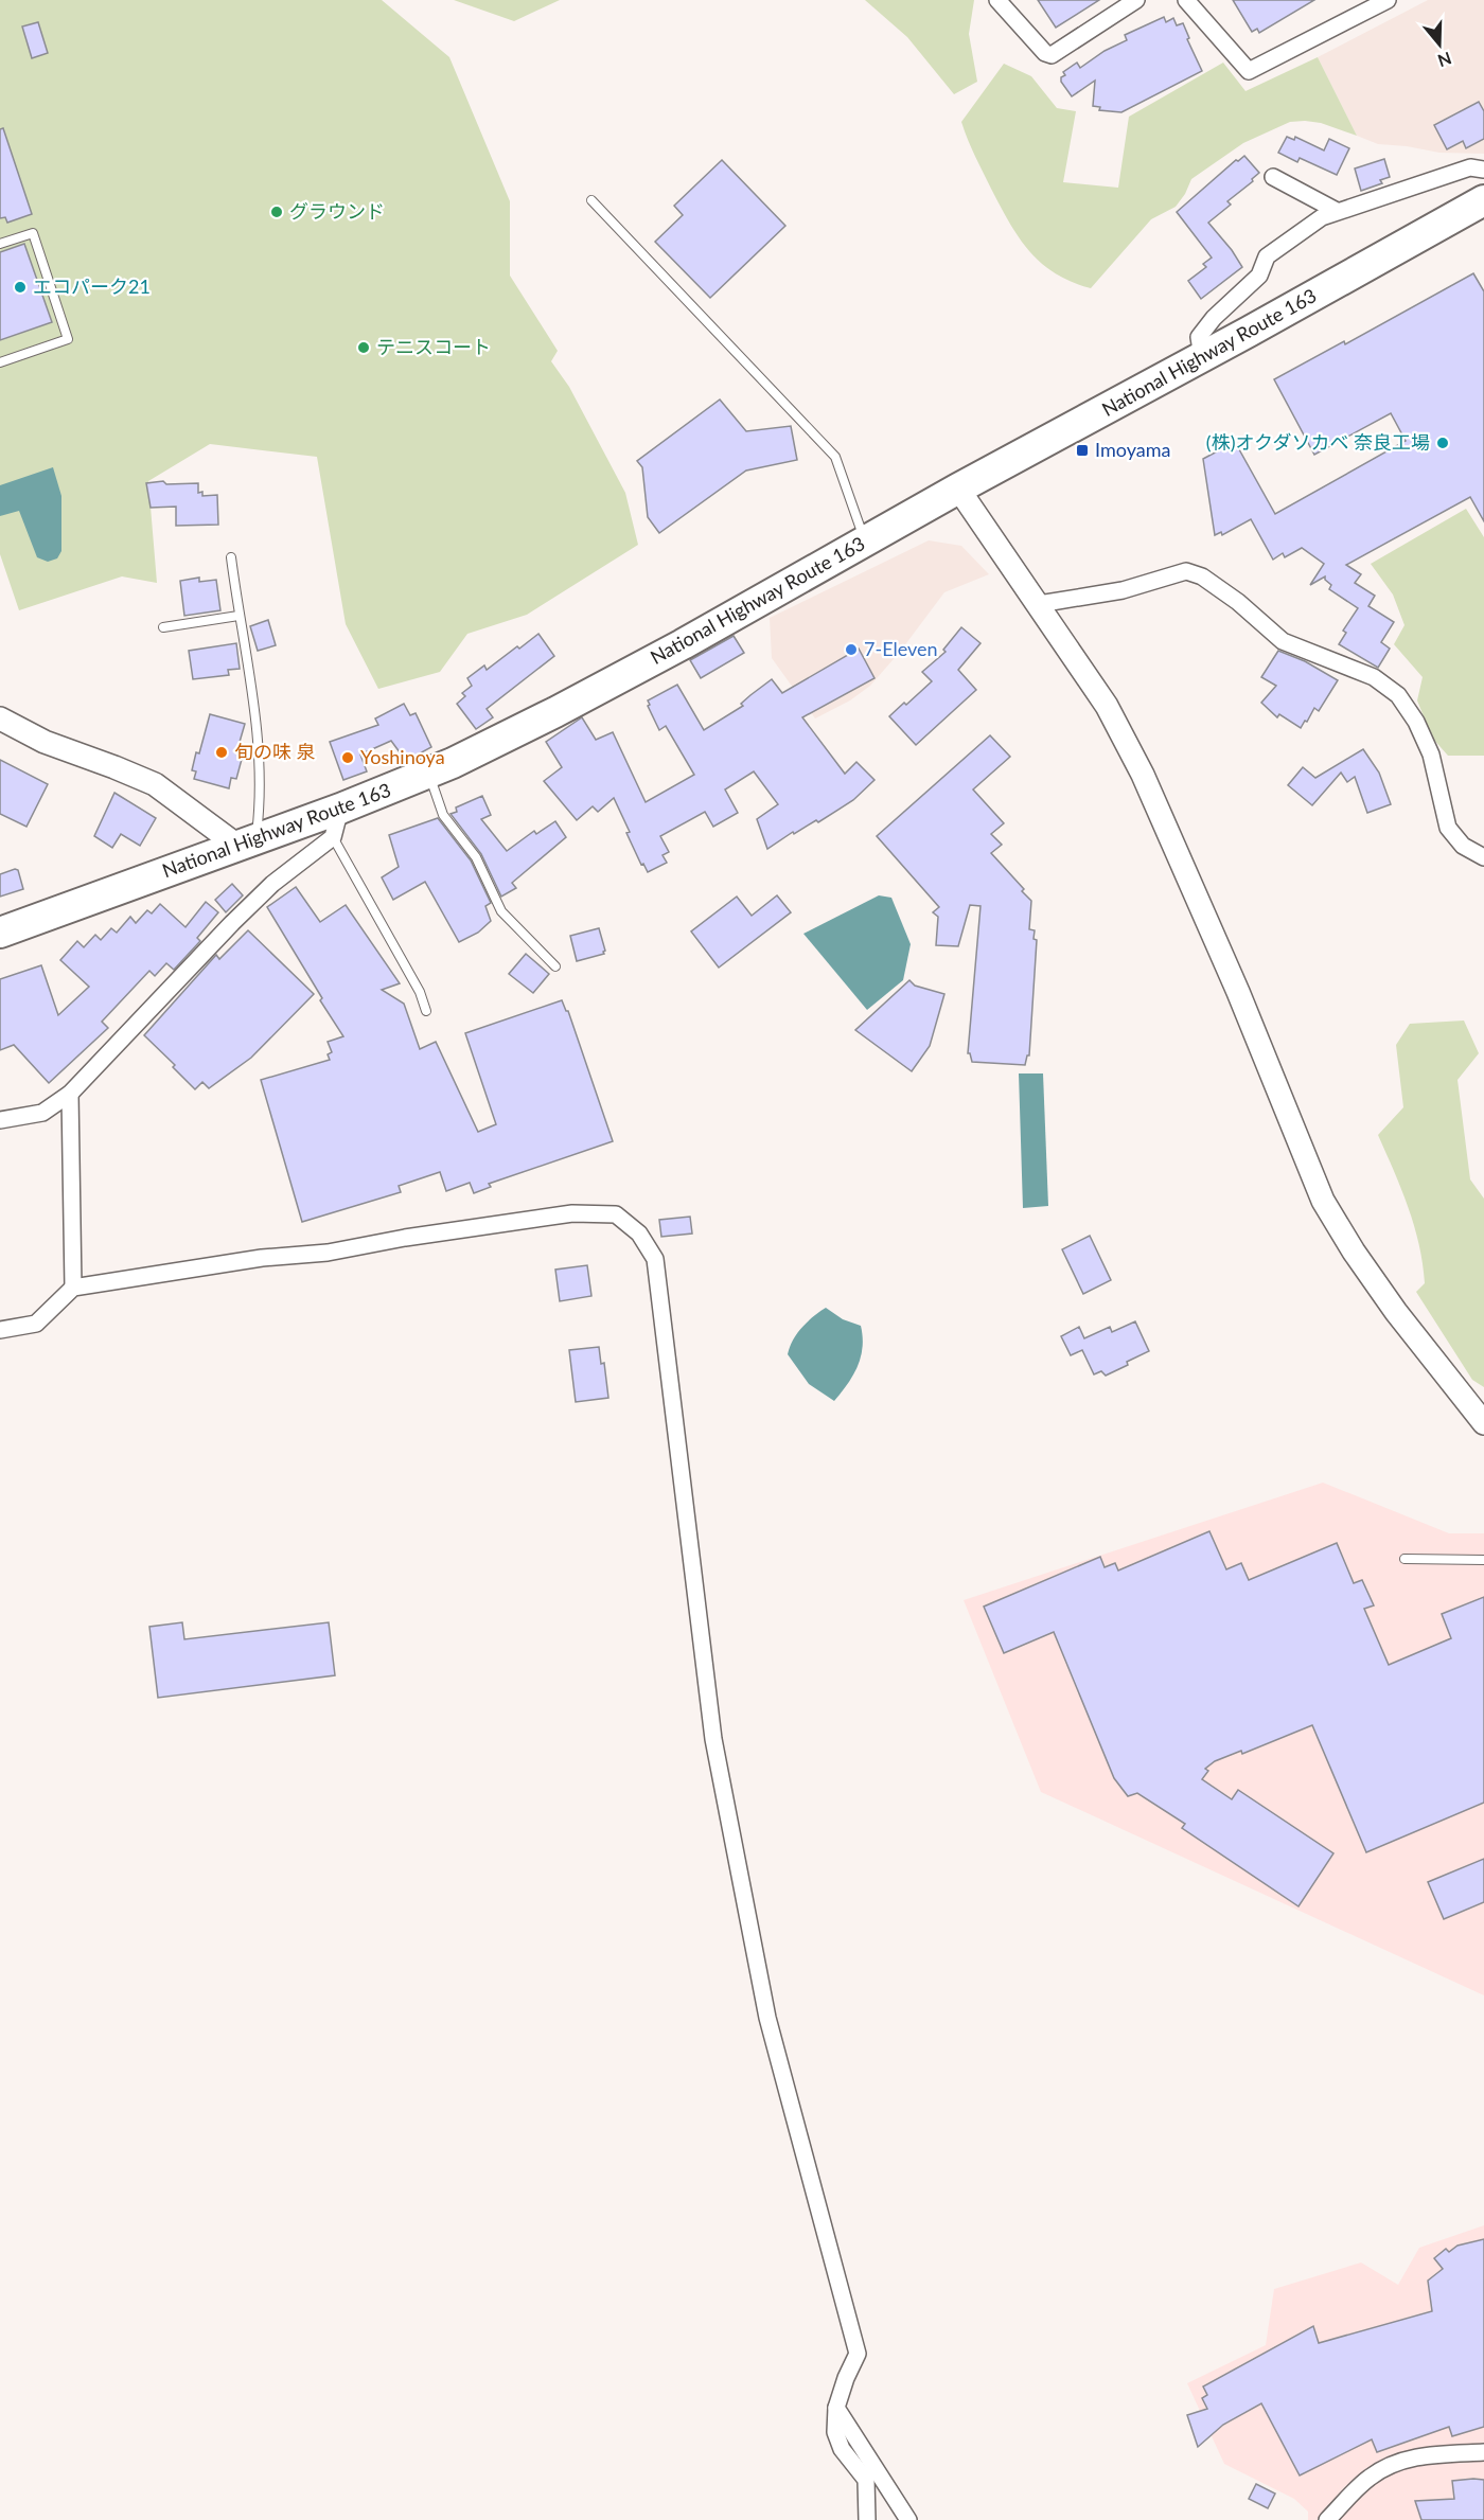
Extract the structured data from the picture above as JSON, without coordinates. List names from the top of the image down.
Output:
{
  "streets": {
    "highway": ["National Highway Route 163"]
  },
  "places": {
    "other": [
      "グラウンド",
      "エコパーク21",
      "テニスコート",
      "(株)オクダソカベ 奈良工場",
      "7-Eleven",
      "旬の味 泉",
      "Yoshinoya"
    ],
    "transit": ["Imoyama"]
  },
  "north": "bottom"
}
